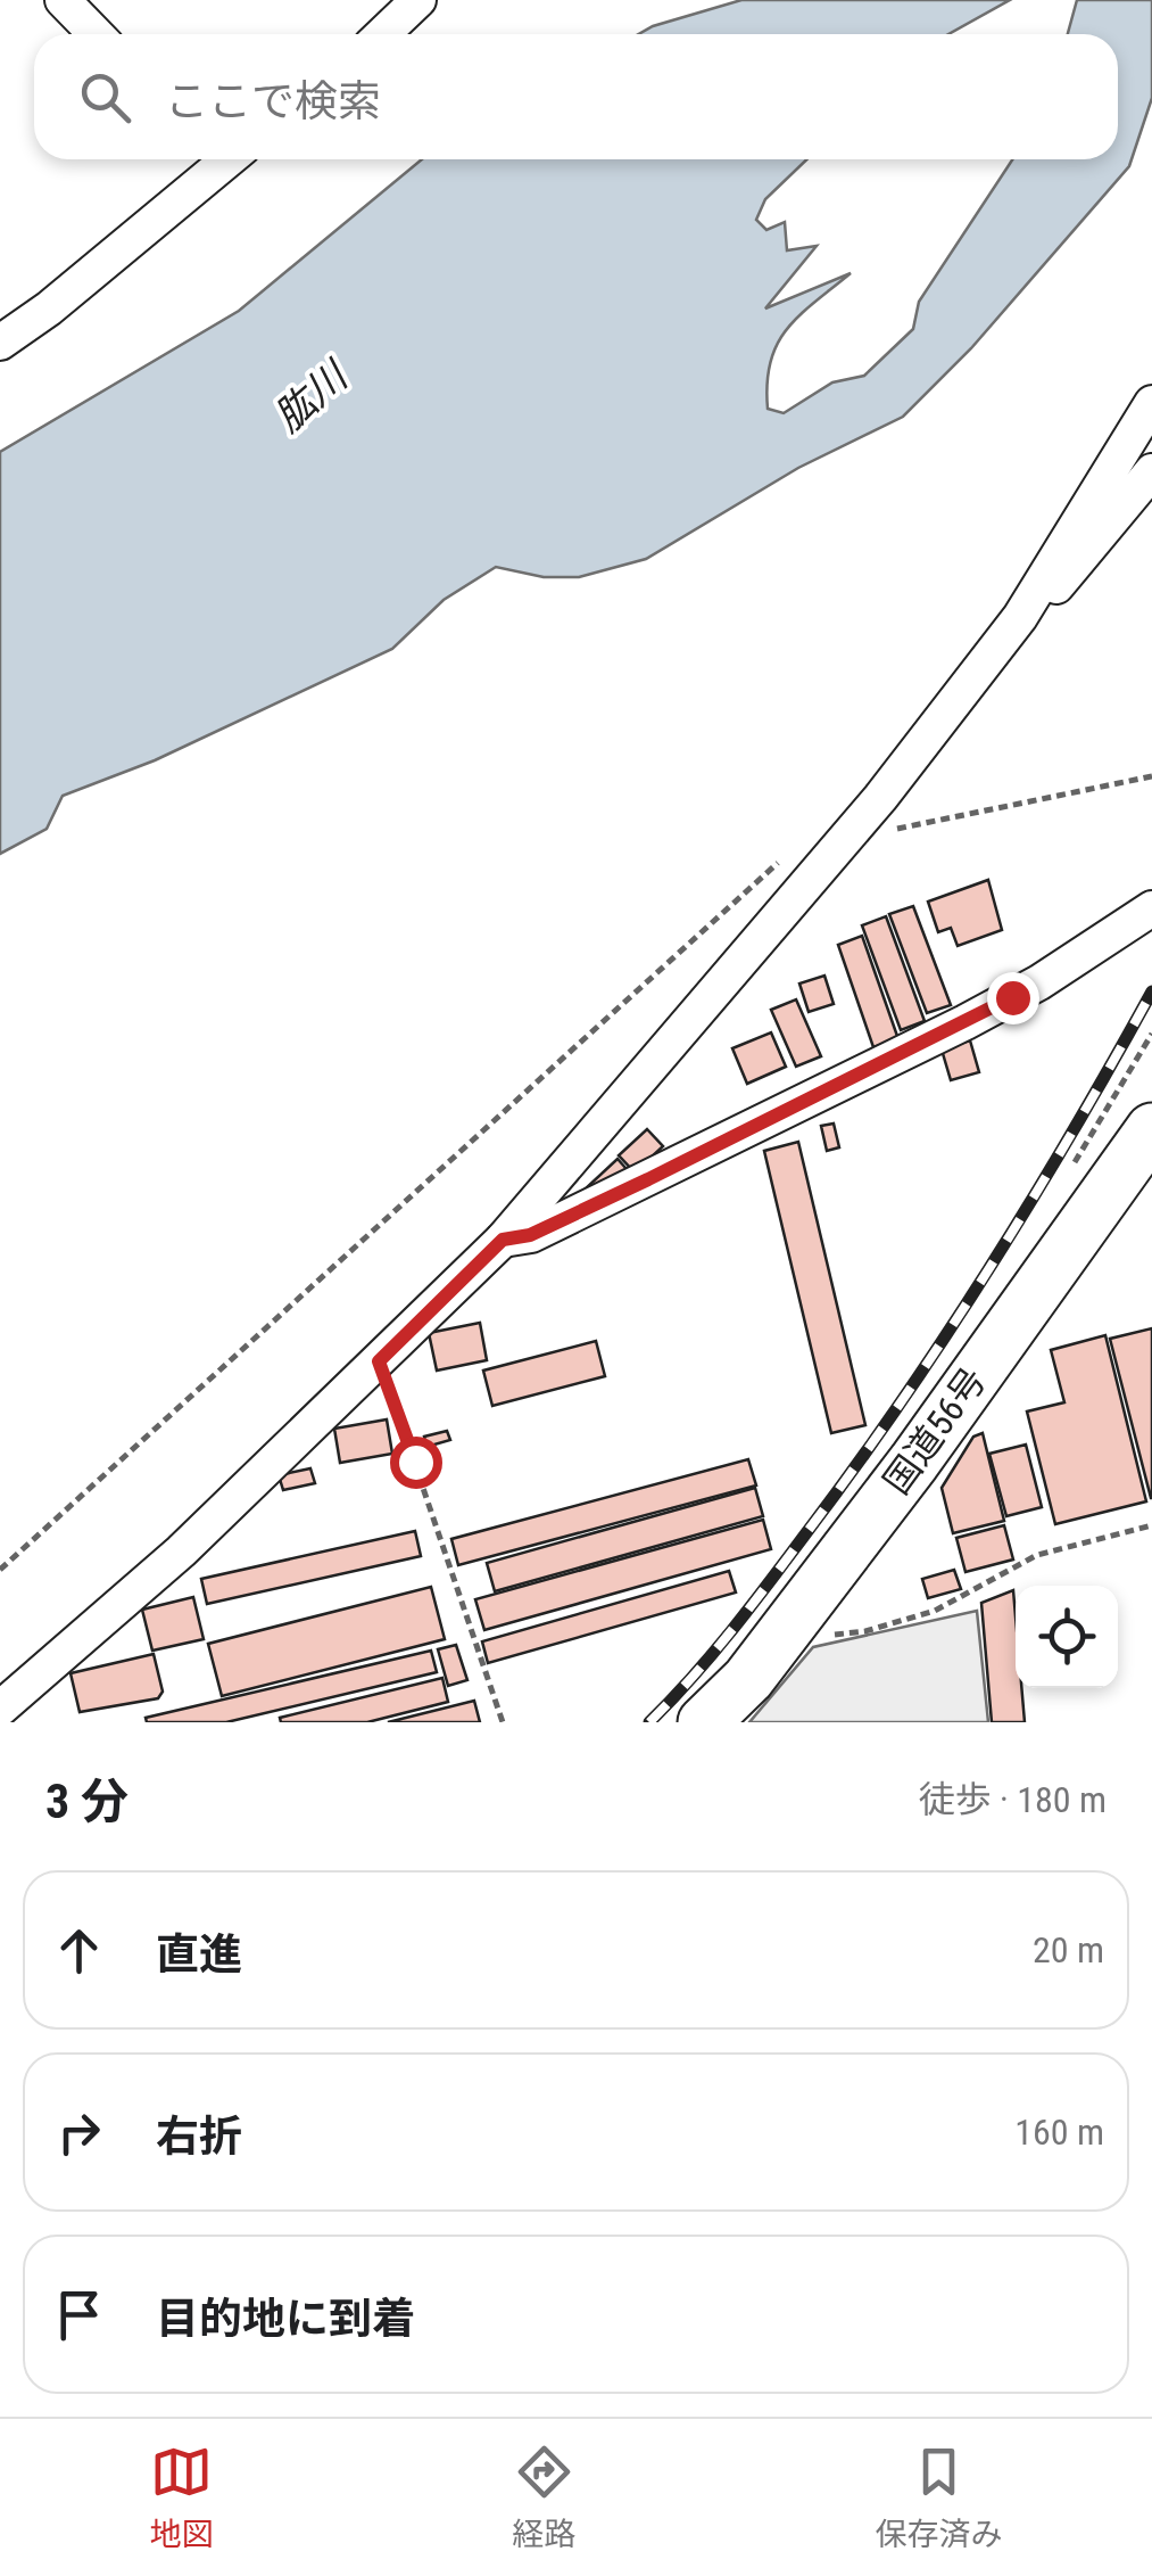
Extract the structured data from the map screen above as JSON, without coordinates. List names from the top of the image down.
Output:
{
  "streets": {
    "highway": ["国道56号"]
  },
  "water": ["肱川"],
  "page": {
    "search": "ここで検索",
    "heading": ["3 分", "徒歩 · 180 m"],
    "list": [
      ["直進", "20 m"],
      ["右折", "160 m"],
      "目的地に到着"
    ],
    "nav": ["地図", "経路", "保存済み"]
  }
}
